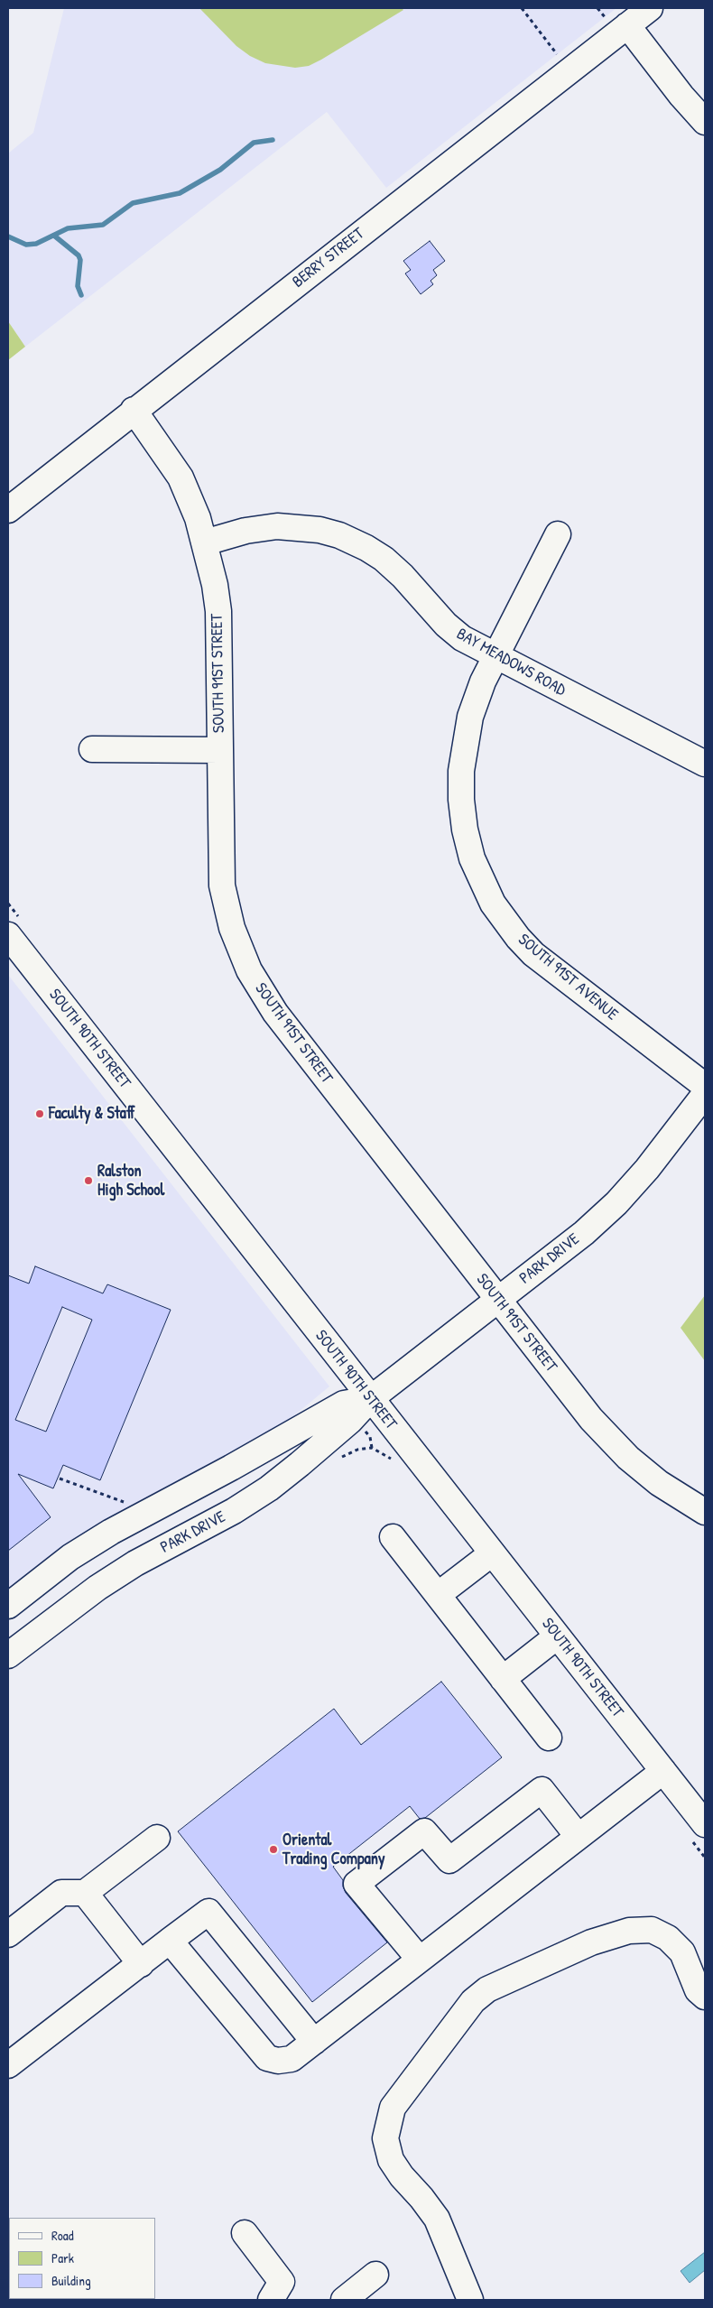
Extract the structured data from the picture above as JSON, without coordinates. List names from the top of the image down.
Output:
{
  "streets": {
    "street": [
      "BERRY STREET",
      "BAY MEADOWS ROAD",
      "SOUTH 91ST STREET",
      "SOUTH 91ST AVENUE",
      "SOUTH 90TH STREET",
      "PARK DRIVE"
    ]
  },
  "crossings": [
    ["BERRY STREET", "SOUTH 91ST STREET"],
    ["BAY MEADOWS ROAD", "SOUTH 91ST STREET"],
    ["BAY MEADOWS ROAD", "SOUTH 91ST AVENUE"],
    ["SOUTH 91ST STREET", "PARK DRIVE"],
    ["SOUTH 90TH STREET", "PARK DRIVE"]
  ],
  "places": ["Faculty & Staff", "Ralston High School", "Oriental Trading Company"],
  "legend": ["Road", "Park", "Building"]
}
